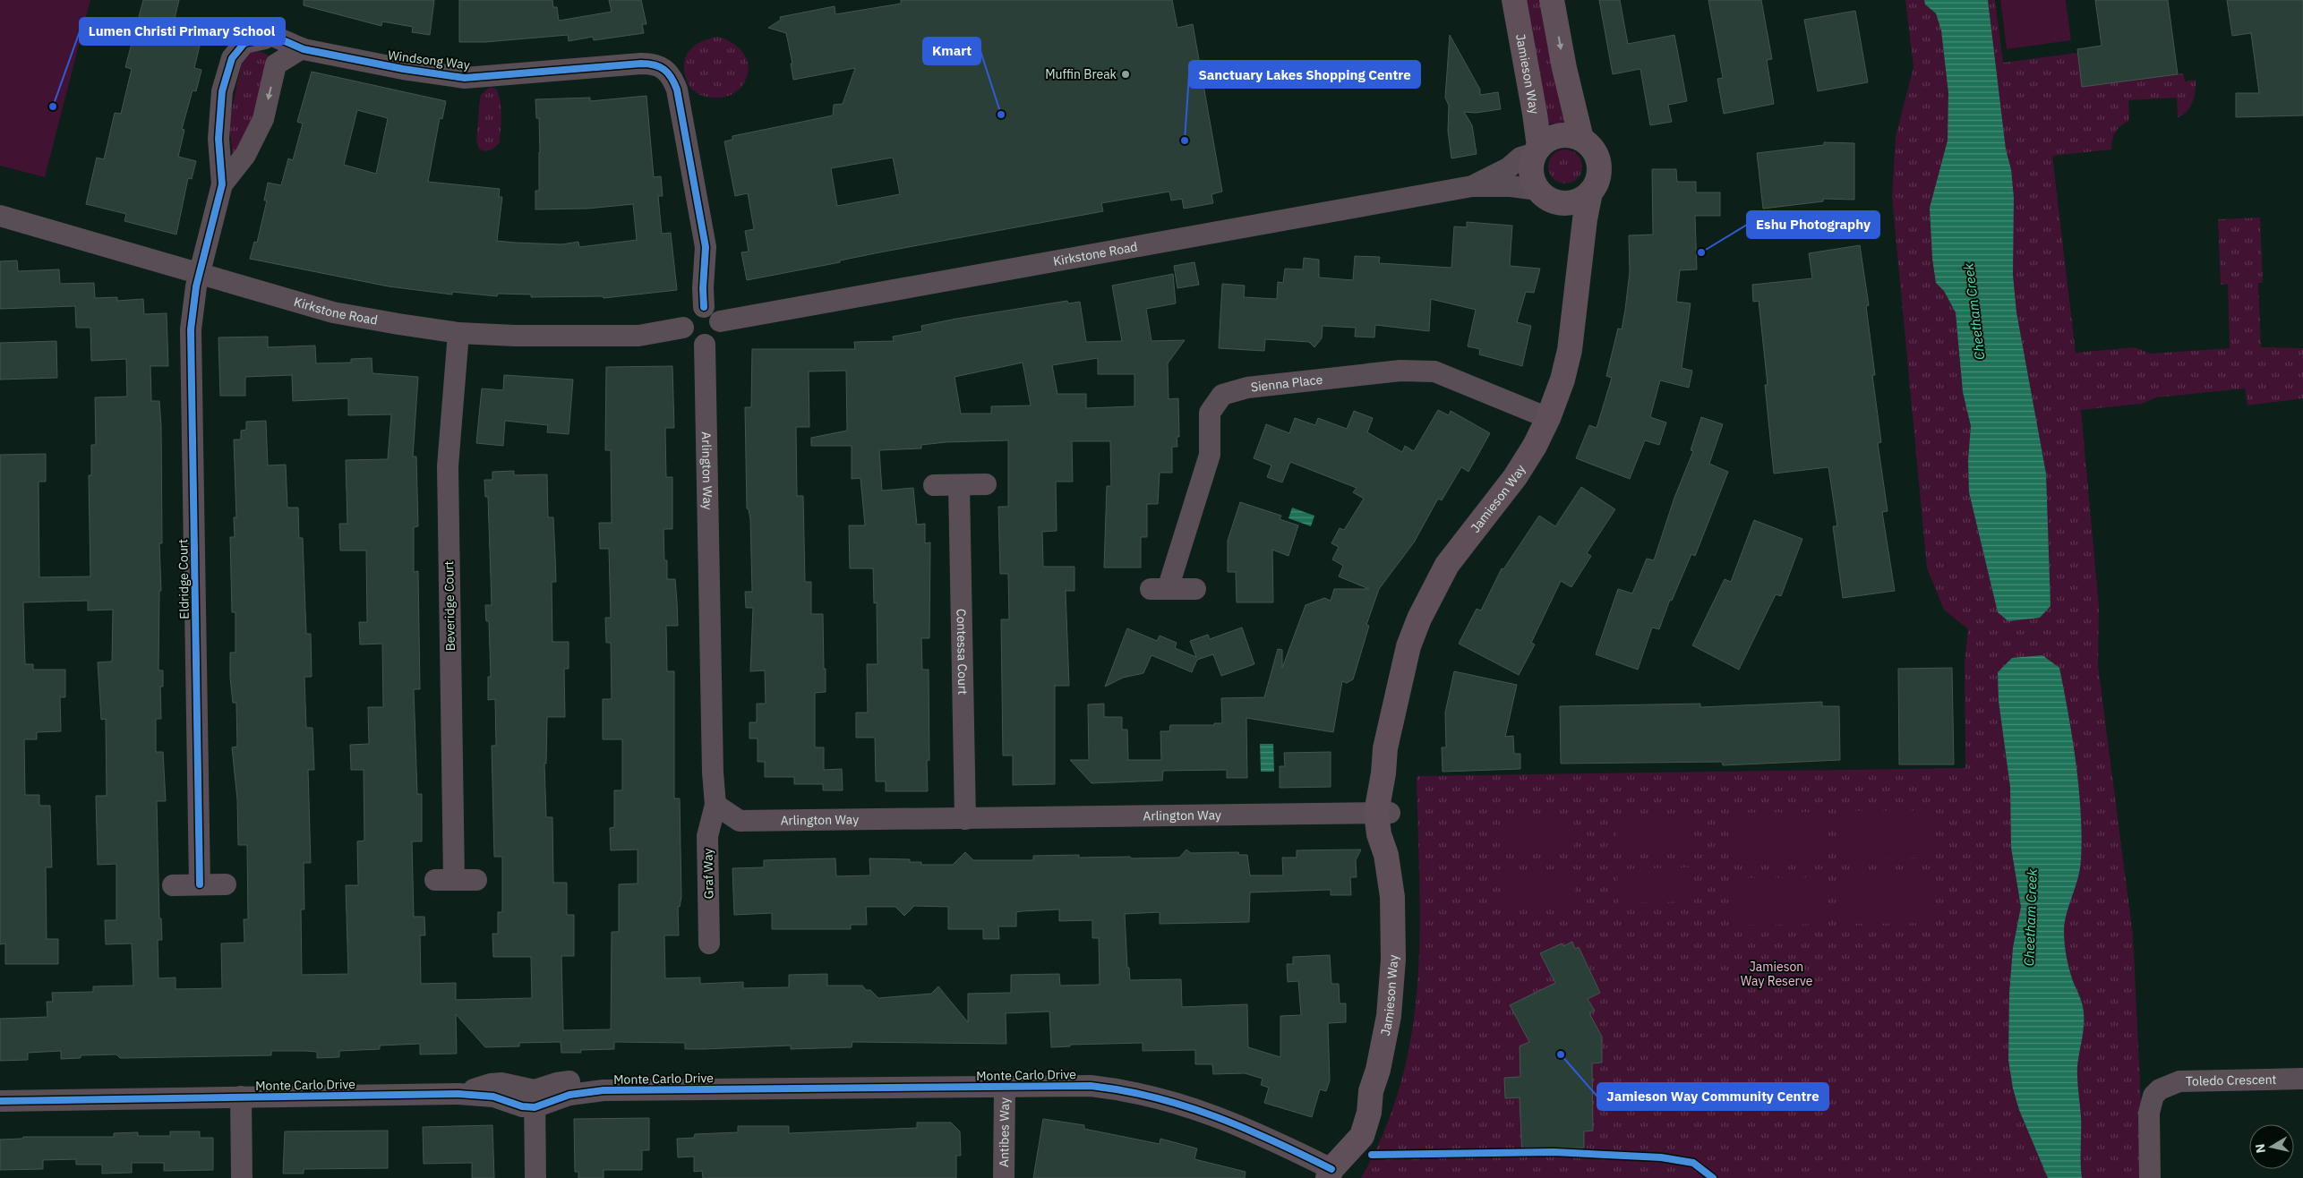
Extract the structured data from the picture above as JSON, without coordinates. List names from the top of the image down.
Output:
{
  "streets": {
    "street": [
      "Windsong Way",
      "Jamieson Way",
      "Kirkstone Road",
      "Sienna Place",
      "Arlington Way",
      "Eldridge Court",
      "Beveridge Court",
      "Contessa Court",
      "Graf Way",
      "Monte Carlo Drive",
      "Toledo Crescent",
      "Antibes Way"
    ]
  },
  "crossings": [
    ["Windsong Way", "Kirkstone Road"],
    ["Windsong Way", "Arlington Way"],
    ["Windsong Way", "Eldridge Court"],
    ["Jamieson Way", "Kirkstone Road"],
    ["Jamieson Way", "Sienna Place"],
    ["Jamieson Way", "Arlington Way"],
    ["Jamieson Way", "Monte Carlo Drive"],
    ["Kirkstone Road", "Arlington Way"],
    ["Kirkstone Road", "Eldridge Court"],
    ["Kirkstone Road", "Beveridge Court"],
    ["Arlington Way", "Contessa Court"],
    ["Arlington Way", "Graf Way"],
    ["Monte Carlo Drive", "Antibes Way"]
  ],
  "water": ["Cheetham Creek"],
  "parks": ["Jamieson Way Reserve"],
  "places": [
    "Muffin Break",
    "Lumen Christi Primary School",
    "Kmart",
    "Sanctuary Lakes Shopping Centre",
    "Eshu Photography",
    "Jamieson Way Community Centre"
  ],
  "north": "left"
}
